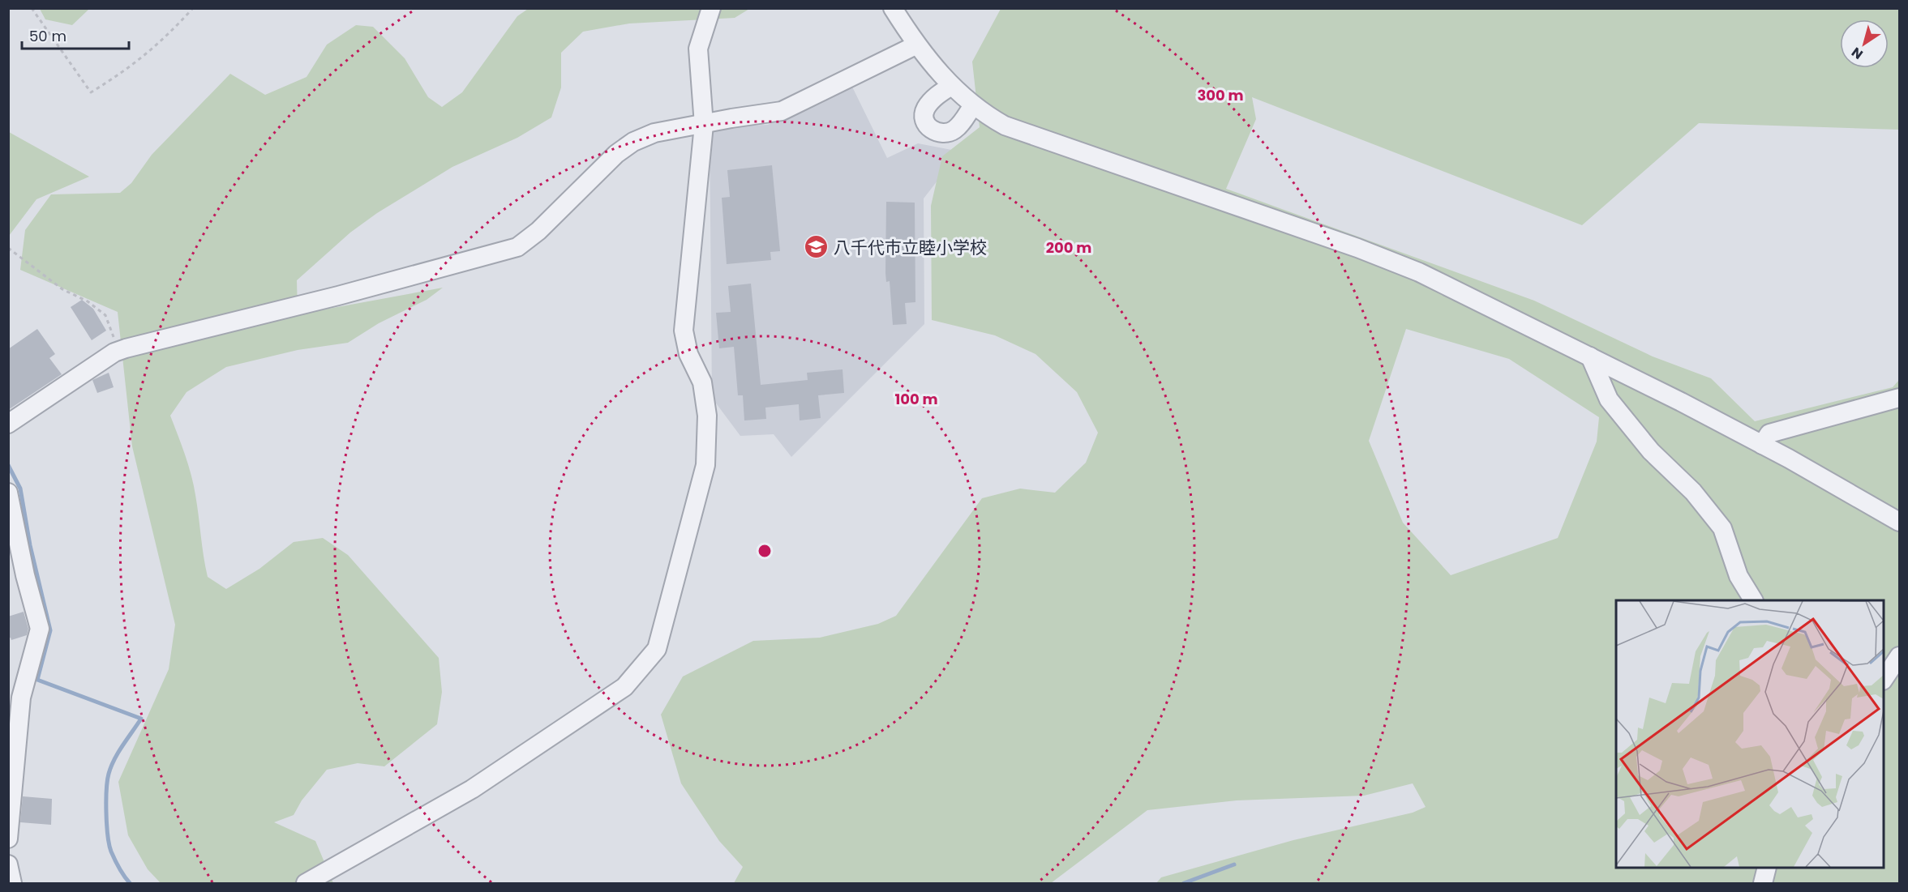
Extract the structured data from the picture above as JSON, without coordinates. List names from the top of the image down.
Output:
{
  "places": {
    "school or university": ["八千代市立睦小学校"]
  },
  "scale_bar": "50 m",
  "north": "bottom left",
  "rings": ["300 m", "200 m", "100 m"]
}
